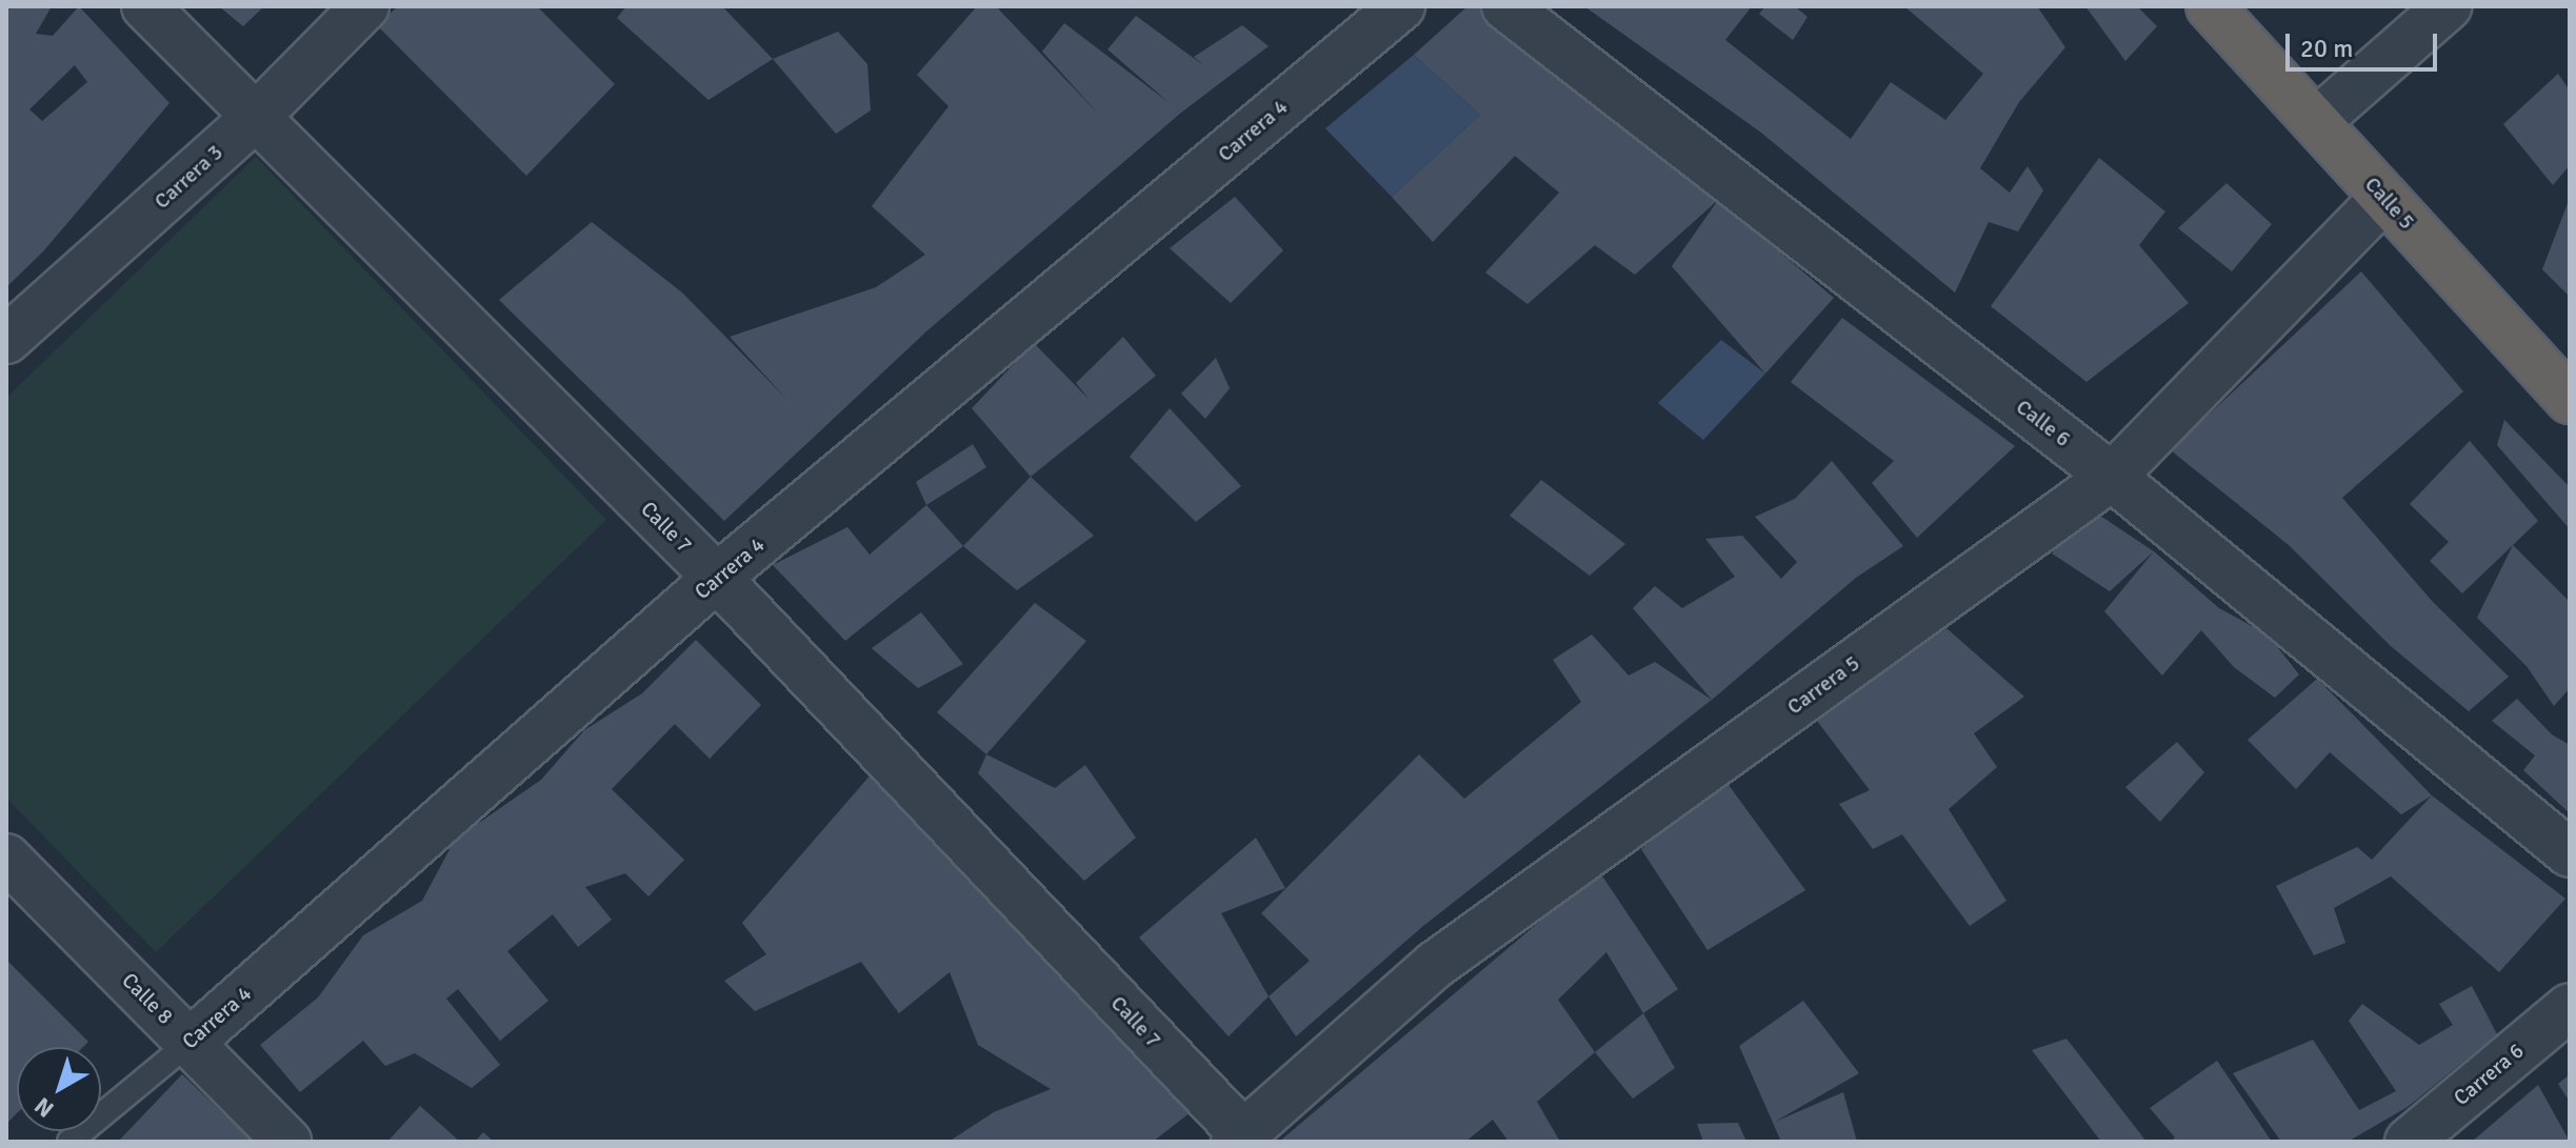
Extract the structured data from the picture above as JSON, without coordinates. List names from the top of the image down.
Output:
{
  "streets": {
    "highway": ["Calle 5"],
    "street": [
      "Carrera 4",
      "Carrera 3",
      "Calle 6",
      "Calle 7",
      "Carrera 5",
      "Calle 8",
      "Carrera 6"
    ]
  },
  "crossings": [
    ["Carrera 4", "Calle 7"],
    ["Carrera 4", "Calle 8"],
    ["Carrera 3", "Calle 7"],
    ["Calle 5", "Carrera 5"],
    ["Calle 6", "Carrera 5"],
    ["Calle 7", "Carrera 5"]
  ],
  "scale_bar": "20 m",
  "north": "bottom left"
}
